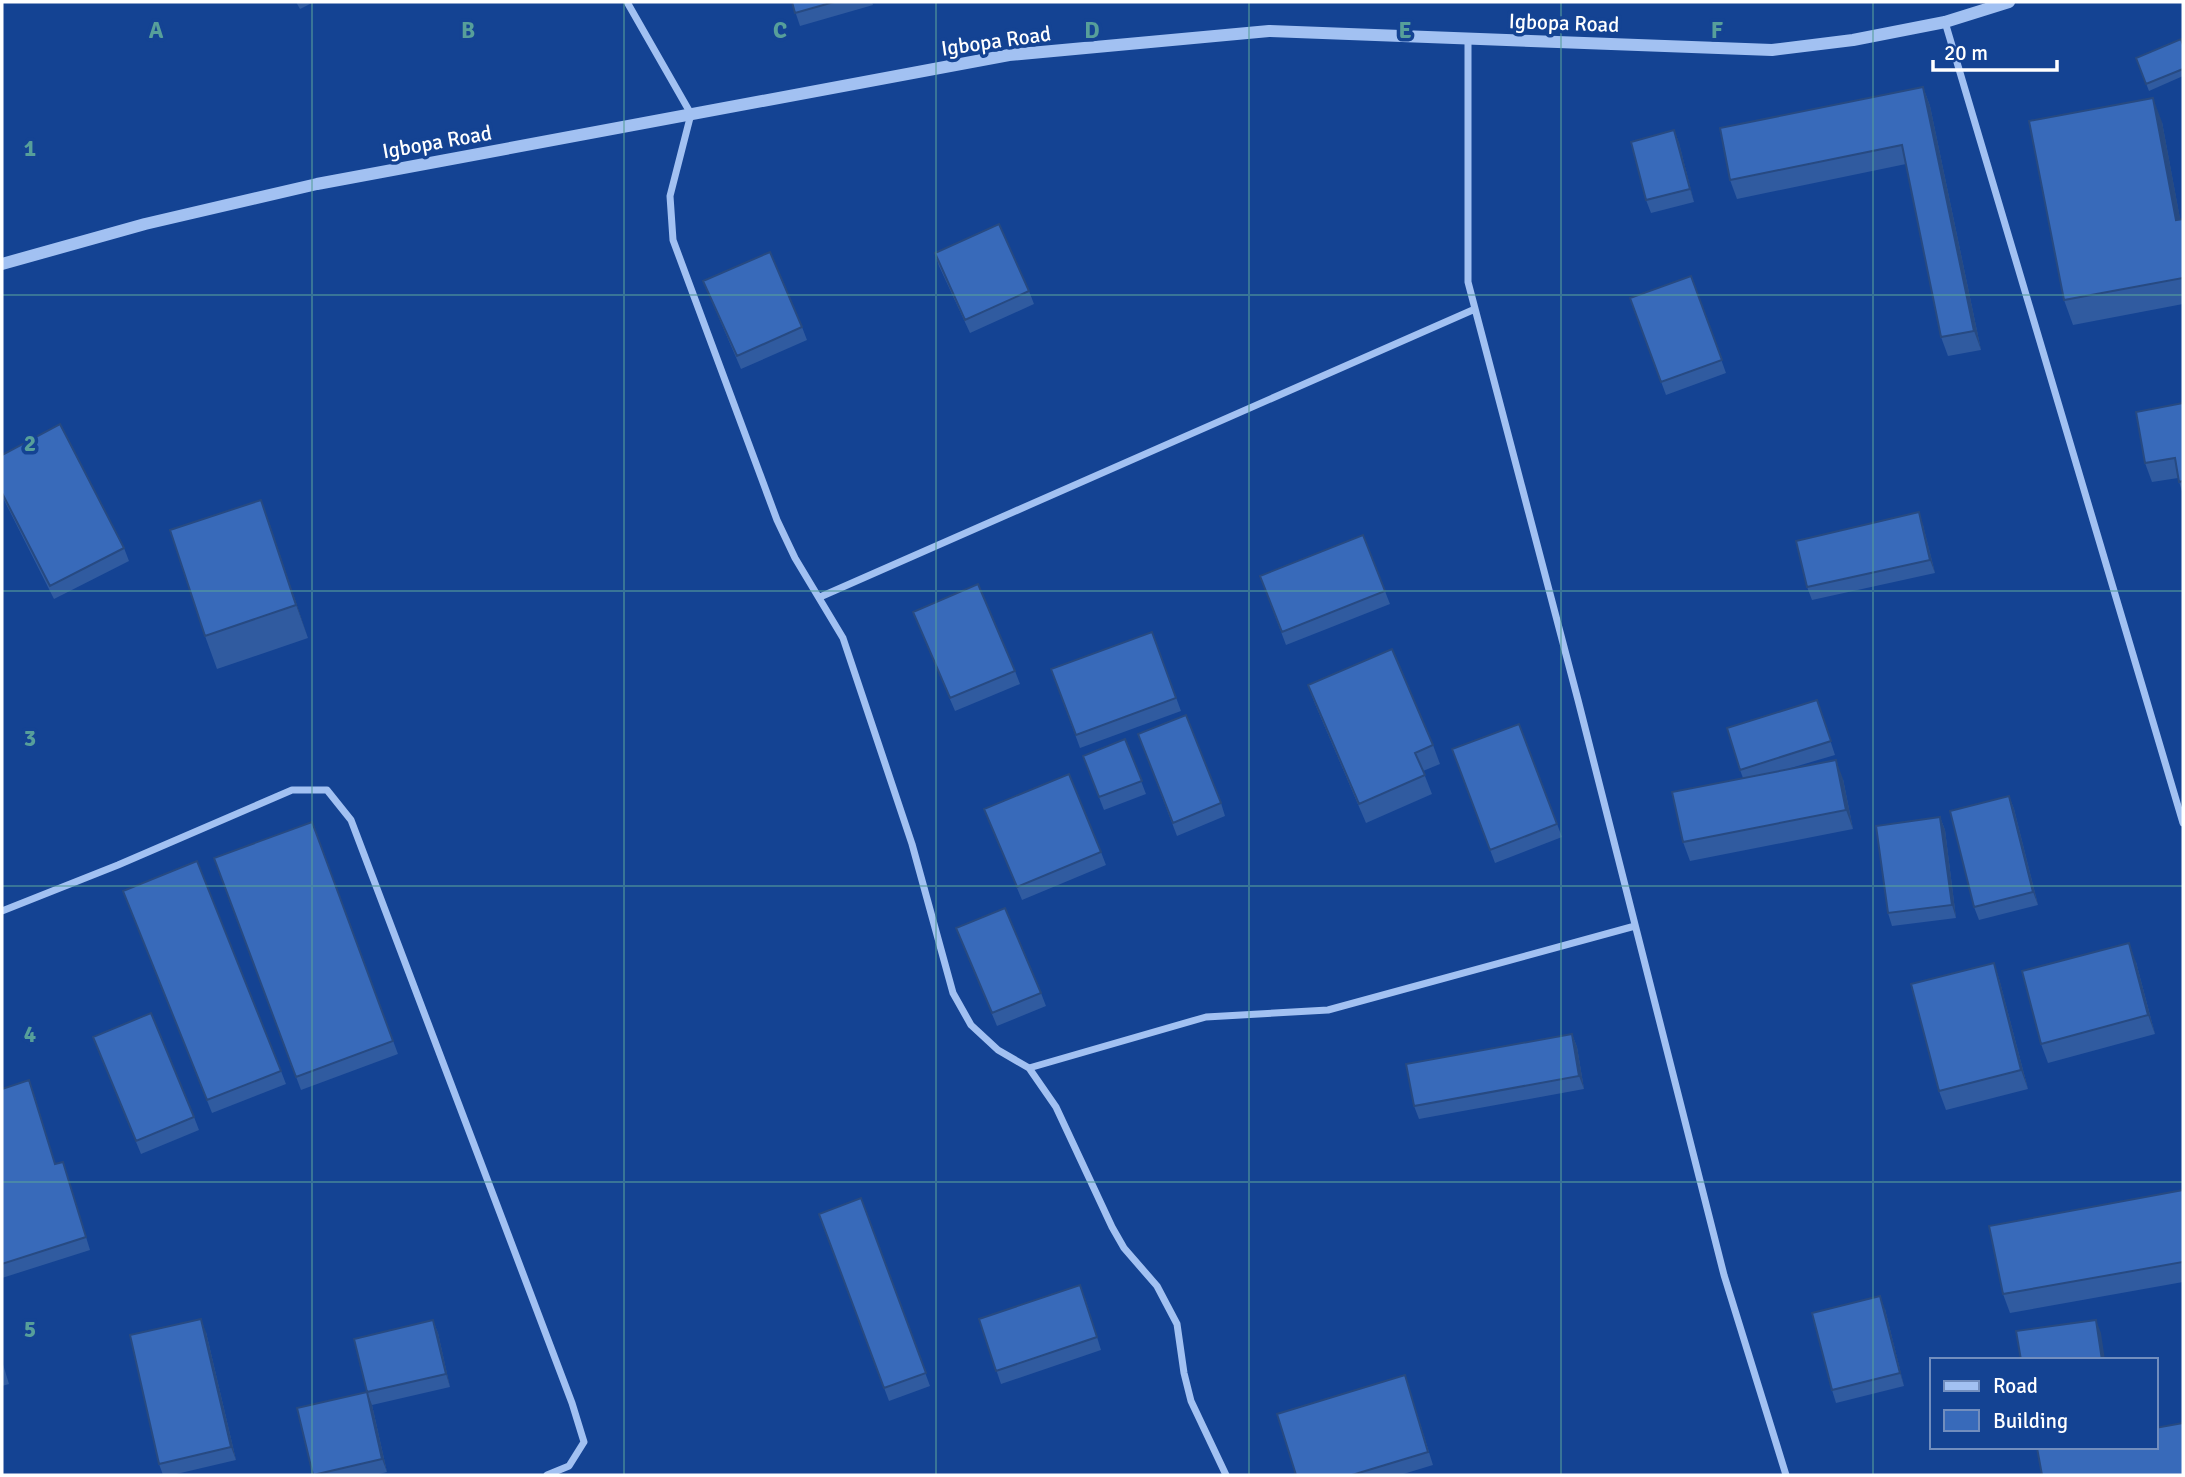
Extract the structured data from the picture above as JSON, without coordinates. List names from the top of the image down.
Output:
{
  "streets": {
    "street": ["Igbopa Road"]
  },
  "legend": ["Road", "Building"],
  "scale_bar": "20 m",
  "grid": {
    "columns": [
      "A",
      "B",
      "C",
      "D",
      "E",
      "F"
    ],
    "rows": [
      "1",
      "2",
      "3",
      "4",
      "5"
    ]
  }
}
